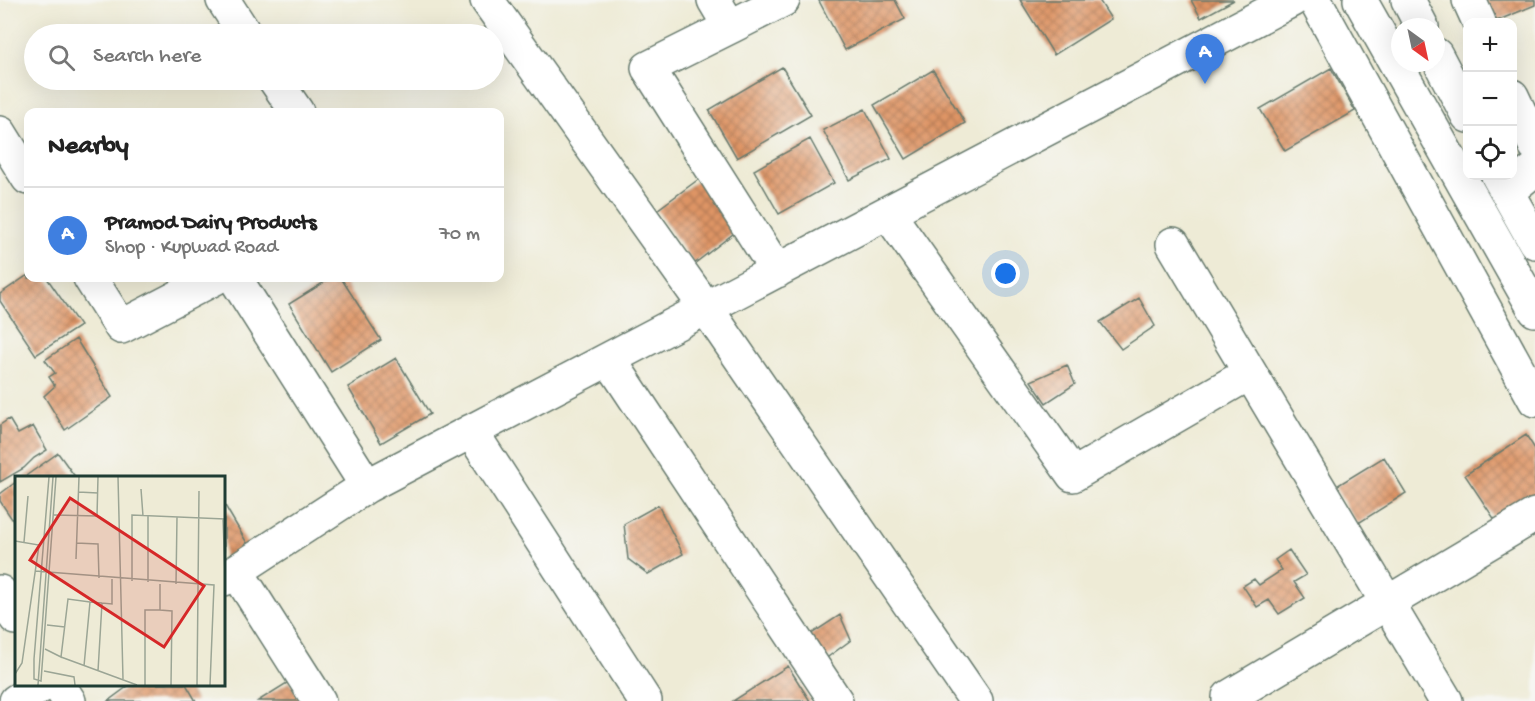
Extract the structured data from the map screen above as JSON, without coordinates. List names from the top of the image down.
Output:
{
  "north": "bottom right",
  "page": {
    "map_buttons": ["+", "−"],
    "search": "Search here",
    "pins": "A",
    "heading": "Nearby",
    "list": [
      {
        "mark": "A",
        "name": "Pramod Dairy Products",
        "note": "Shop · Kupwad Road",
        "value": "70 m"
      }
    ]
  }
}
